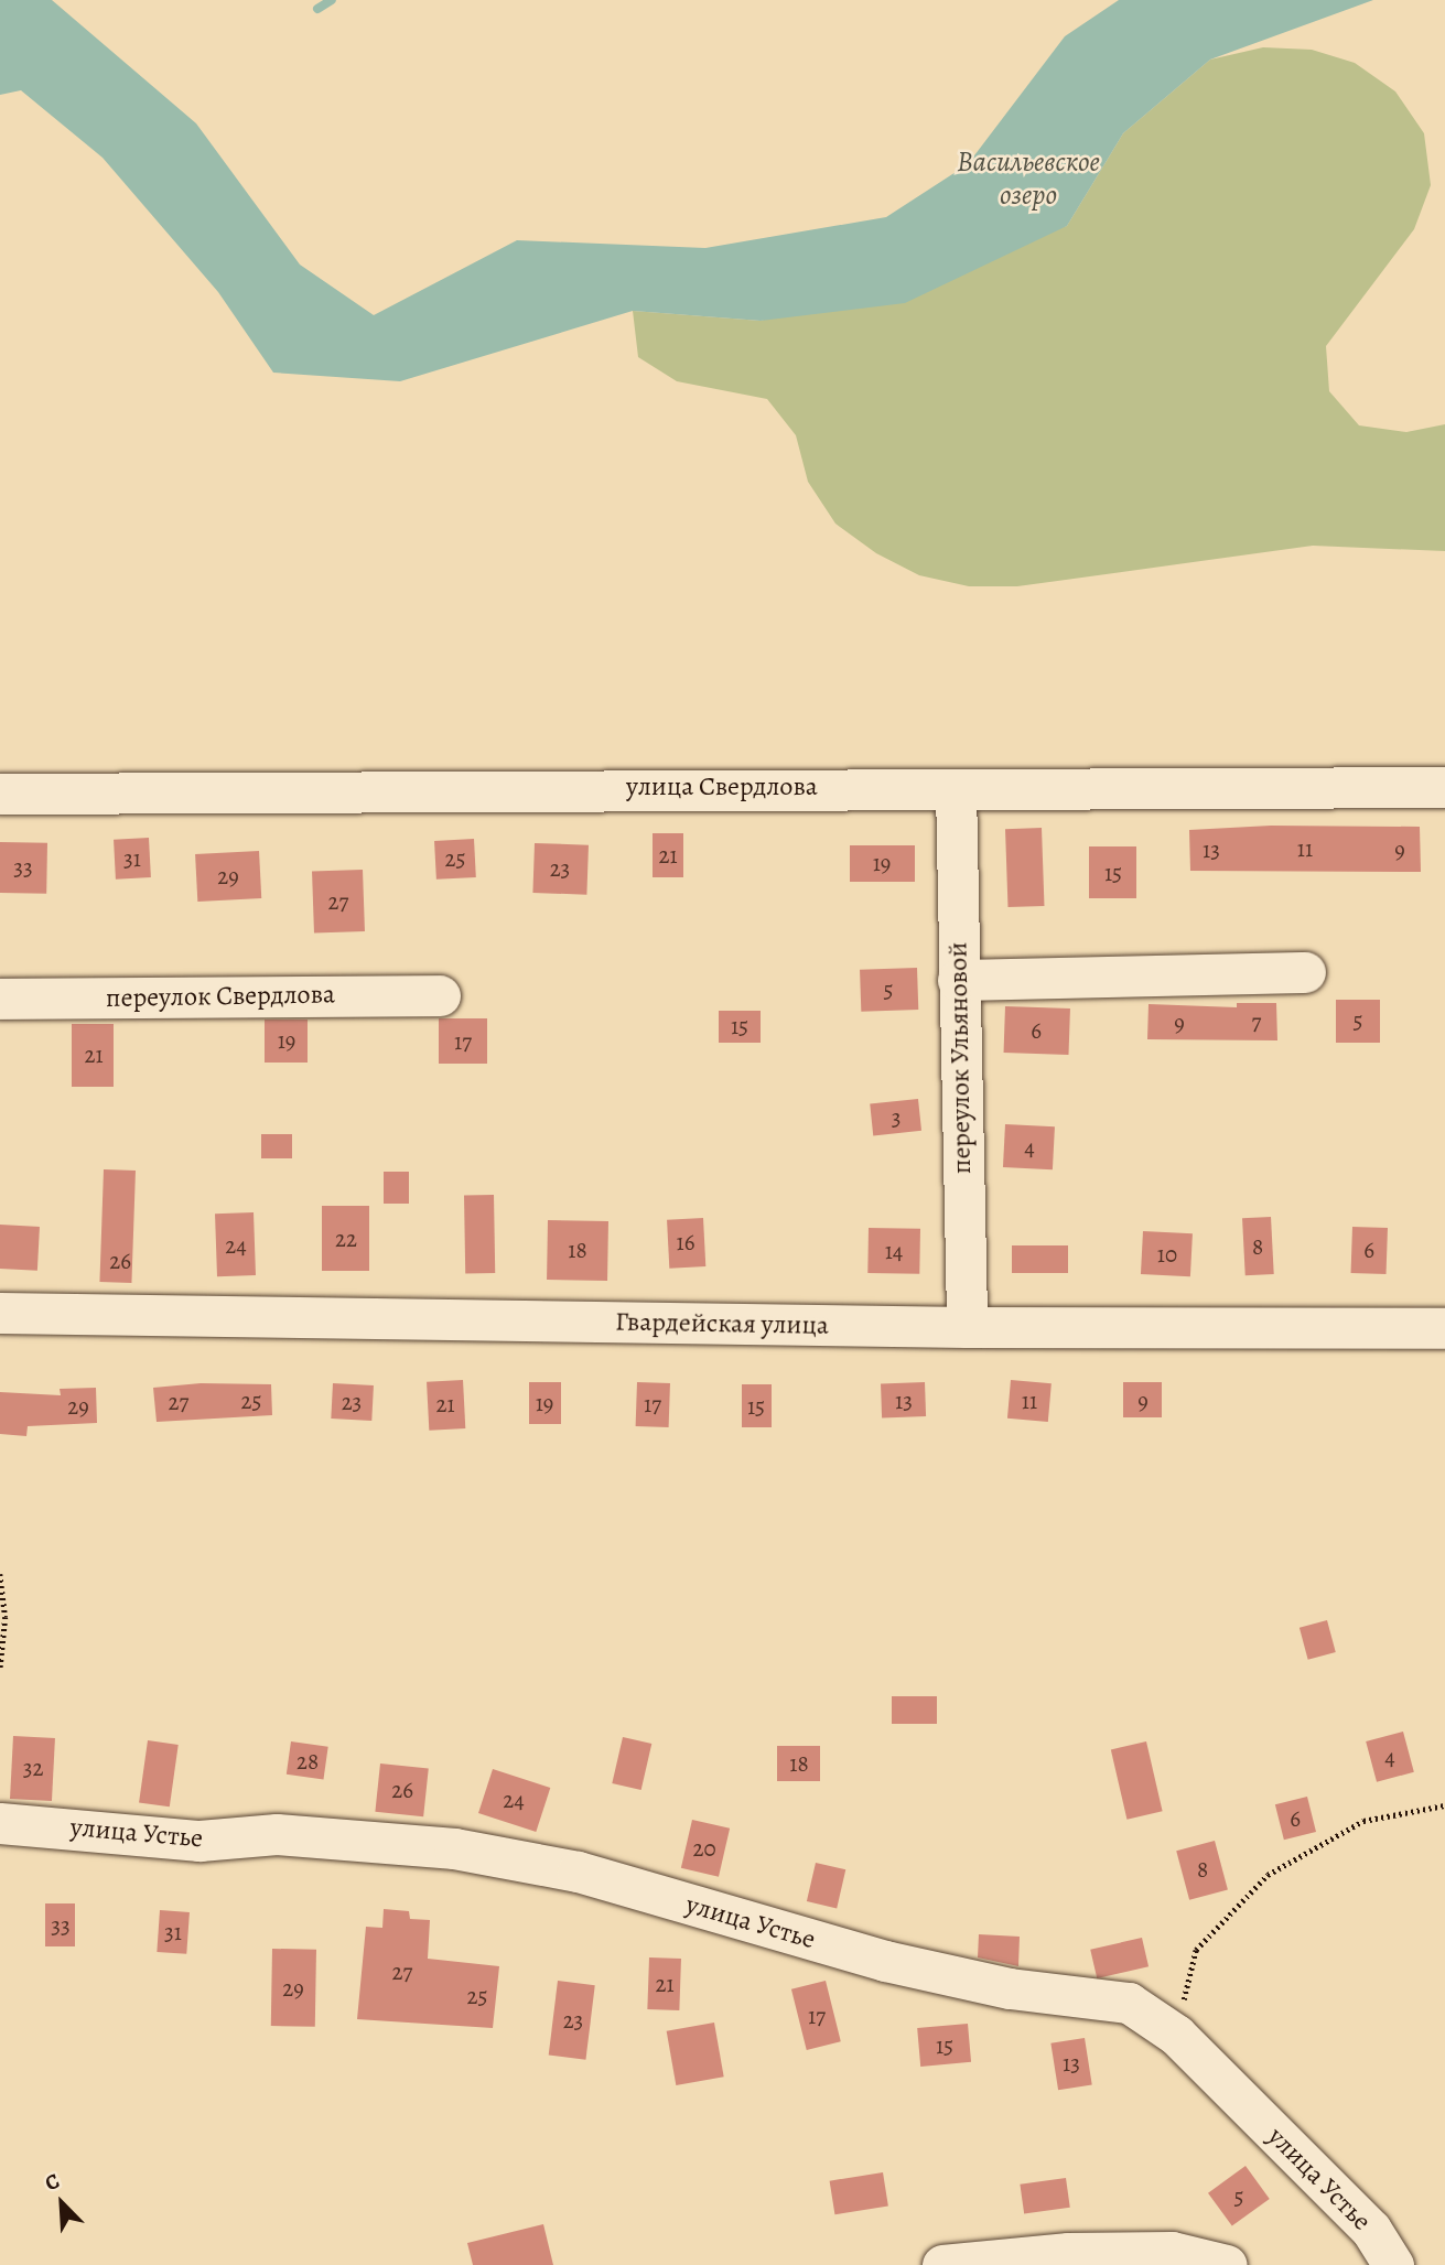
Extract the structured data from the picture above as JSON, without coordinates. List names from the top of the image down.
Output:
{
  "streets": {
    "street": [
      "улица Свердлова",
      "переулок Свердлова",
      "переулок Ульяновой",
      "Гвардейская улица",
      "улица Устье"
    ]
  },
  "crossings": [
    ["улица Свердлова", "переулок Ульяновой"],
    ["переулок Ульяновой", "Гвардейская улица"]
  ],
  "water": ["Васильевское озеро"],
  "house_numbers": [
    "11",
    "13",
    "9",
    "21",
    "31",
    "25",
    "19",
    "33",
    "23",
    "15",
    "29",
    "27",
    "5",
    "5",
    "7",
    "9",
    "15",
    "6",
    "19",
    "17",
    "21",
    "3",
    "4",
    "22",
    "16",
    "24",
    "8",
    "18",
    "6",
    "14",
    "10",
    "26",
    "25",
    "13",
    "11",
    "9",
    "27",
    "23",
    "19",
    "21",
    "17",
    "29",
    "15",
    "4",
    "28",
    "18",
    "32",
    "26",
    "24",
    "6",
    "20",
    "8",
    "33",
    "31",
    "27",
    "21",
    "29",
    "25",
    "17",
    "23",
    "15",
    "13",
    "5"
  ],
  "north": "top left"
}
